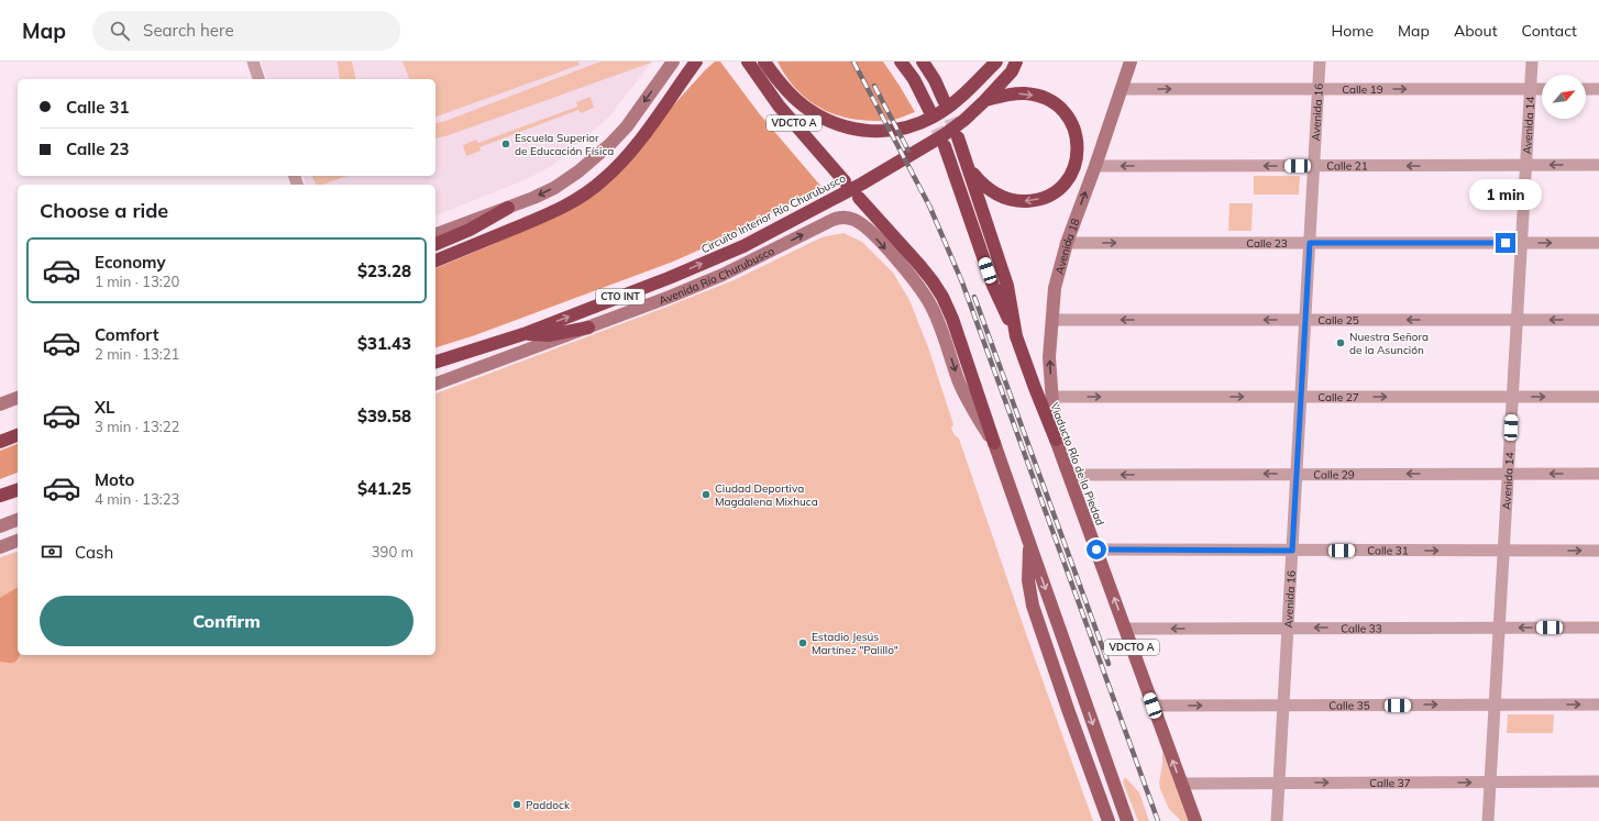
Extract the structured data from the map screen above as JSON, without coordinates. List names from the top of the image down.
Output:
{
  "streets": {
    "highway": [
      "VDCTO A",
      "Circuito Interior Río Churubusco",
      "CTO INT",
      "Viaducto Río de la Piedad"
    ],
    "main road": ["Avenida 18", "Avenida Río Churubusco"],
    "street": [
      "Calle 19",
      "Avenida 16",
      "Avenida 14",
      "Calle 21",
      "Calle 23",
      "Calle 25",
      "Calle 27",
      "Calle 29",
      "Calle 31",
      "Calle 33",
      "Calle 35",
      "Calle 37"
    ]
  },
  "crossings": [
    ["Calle 19", "Avenida 16"],
    ["Calle 19", "Avenida 14"],
    ["Calle 19", "Avenida 18"],
    ["Avenida 16", "Calle 21"],
    ["Avenida 16", "Calle 23"],
    ["Avenida 16", "Calle 25"],
    ["Avenida 16", "Calle 27"],
    ["Avenida 16", "Calle 29"],
    ["Avenida 16", "Calle 31"],
    ["Avenida 16", "Calle 33"],
    ["Avenida 16", "Calle 35"],
    ["Avenida 16", "Calle 37"],
    ["Avenida 14", "Calle 21"],
    ["Avenida 14", "Calle 23"],
    ["Avenida 14", "Calle 25"],
    ["Avenida 14", "Calle 27"],
    ["Avenida 14", "Calle 29"],
    ["Avenida 14", "Calle 31"],
    ["Avenida 14", "Calle 33"],
    ["Avenida 14", "Calle 35"],
    ["Avenida 14", "Calle 37"],
    ["Calle 21", "Avenida 18"],
    ["Circuito Interior Río Churubusco", "CTO INT"],
    ["Calle 23", "Avenida 18"],
    ["Avenida 18", "Calle 25"],
    ["Avenida 18", "Calle 27"],
    ["Avenida 18", "Viaducto Río de la Piedad"],
    ["Viaducto Río de la Piedad", "Calle 29"],
    ["Viaducto Río de la Piedad", "Calle 31"],
    ["Viaducto Río de la Piedad", "Calle 33"],
    ["Viaducto Río de la Piedad", "Calle 35"],
    ["Viaducto Río de la Piedad", "Calle 37"]
  ],
  "one_way": [
    "Calle 19",
    "Calle 21",
    "Calle 23",
    "Avenida 18",
    "Calle 25",
    "Calle 27",
    "Calle 29",
    "Calle 31",
    "Calle 33",
    "Calle 35",
    "Calle 37"
  ],
  "places": [
    "Escuela Superior de Educación Física",
    "Nuestra Señora de la Asunción",
    "Ciudad Deportiva Magdalena Mixhuca",
    "Estadio Jesús Martínez \"Palillo\"",
    "Paddock"
  ],
  "north": "top right",
  "page": {
    "header": "Map",
    "search": "Search here",
    "nav": [
      "Home",
      "Map",
      "About",
      "Contact"
    ],
    "banner": ["Calle 31", "Calle 23"],
    "bubble": "1 min",
    "heading": "Choose a ride",
    "list": [
      {
        "name": "Economy",
        "note": "1 min · 13:20",
        "value": "$23.28"
      },
      {
        "name": "Comfort",
        "note": "2 min · 13:21",
        "value": "$31.43"
      },
      {
        "name": "XL",
        "note": "3 min · 13:22",
        "value": "$39.58"
      },
      {
        "name": "Moto",
        "note": "4 min · 13:23",
        "value": "$41.25"
      }
    ],
    "pay": ["Cash", "390 m"],
    "buttons": "Confirm"
  }
}
